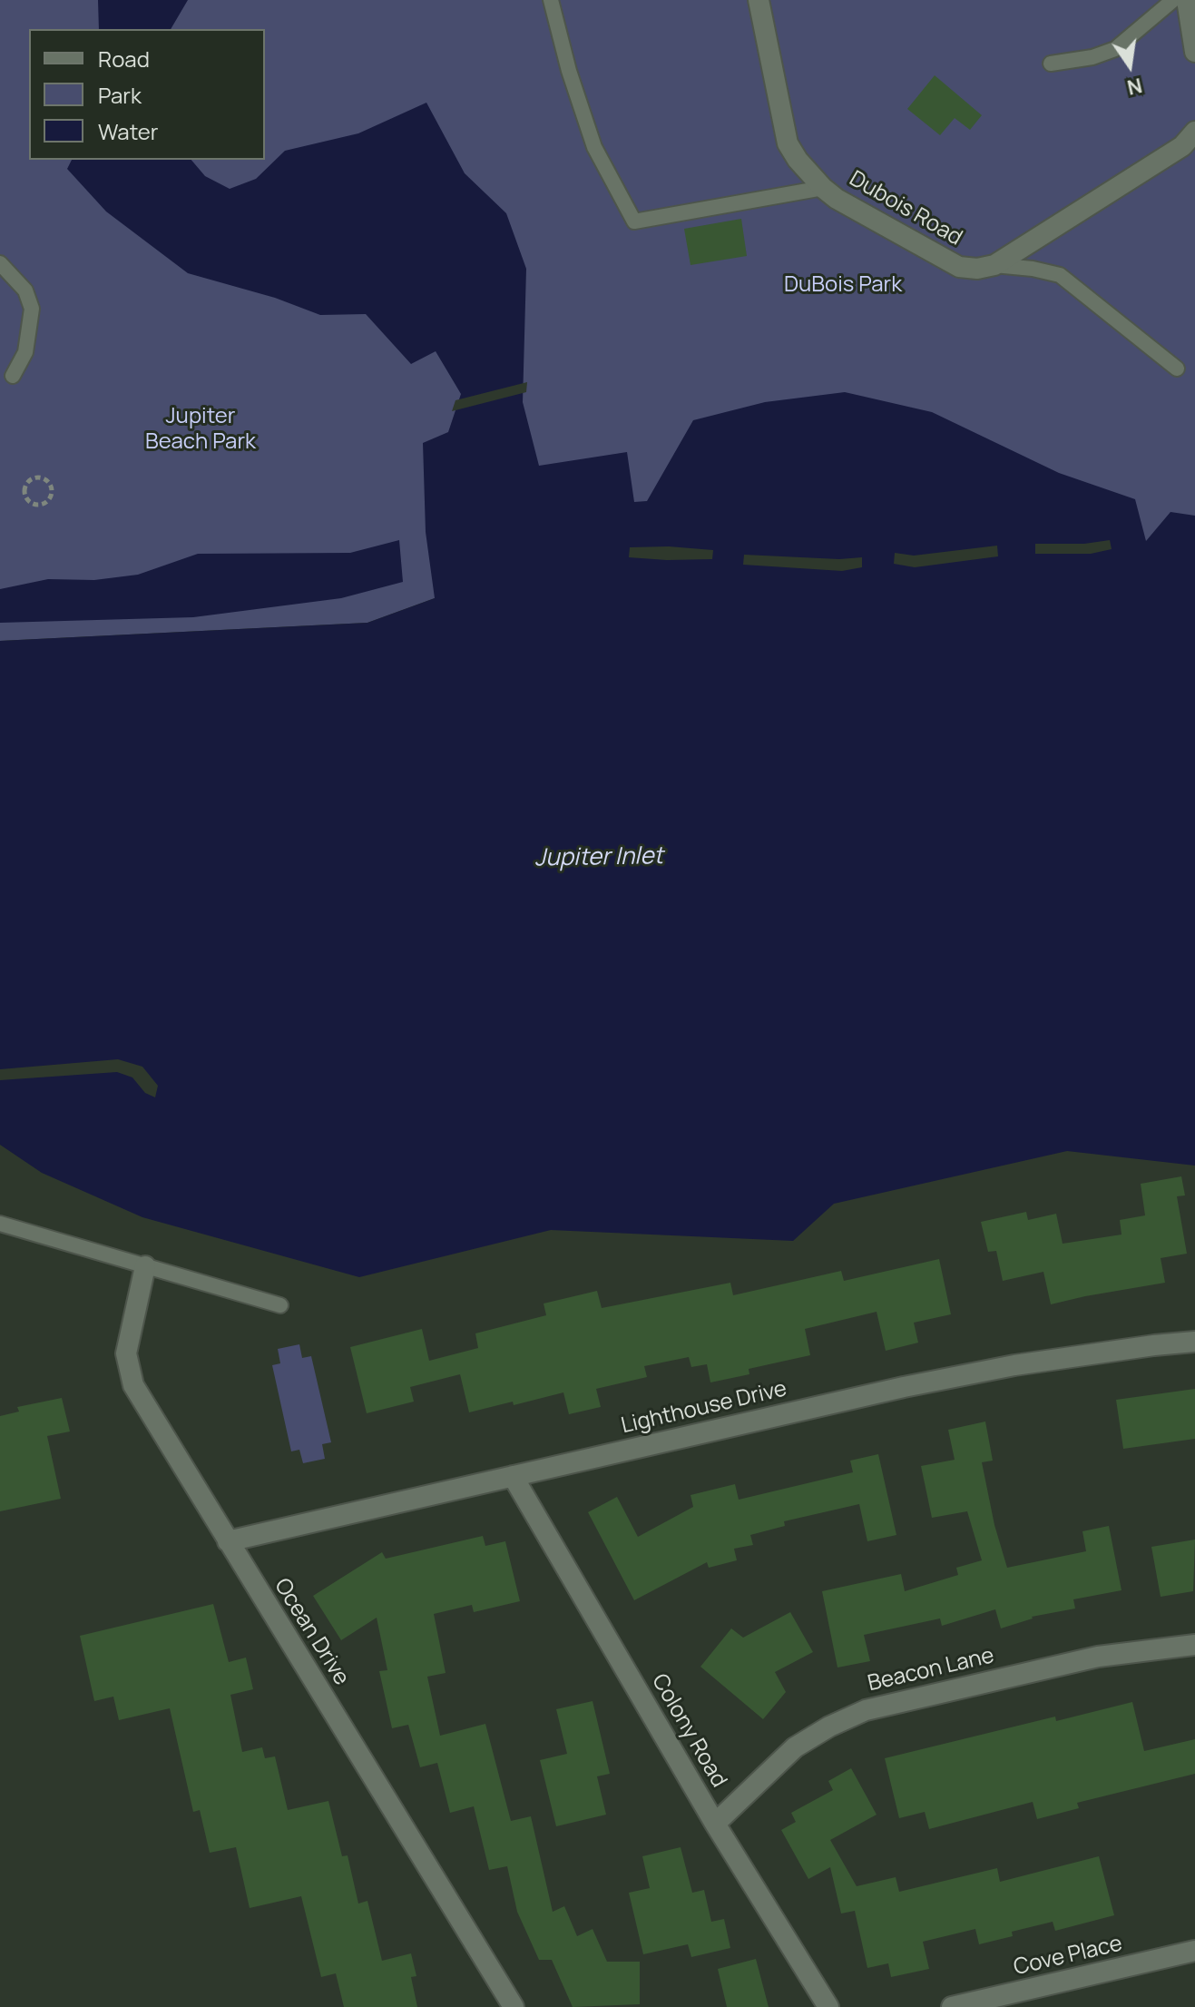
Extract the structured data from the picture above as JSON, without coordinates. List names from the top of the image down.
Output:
{
  "streets": {
    "street": [
      "Dubois Road",
      "Lighthouse Drive",
      "Ocean Drive",
      "Beacon Lane",
      "Colony Road",
      "Cove Place"
    ]
  },
  "crossings": [
    ["Lighthouse Drive", "Ocean Drive"],
    ["Lighthouse Drive", "Colony Road"],
    ["Beacon Lane", "Colony Road"]
  ],
  "water": ["Jupiter Inlet"],
  "parks": ["DuBois Park", "Jupiter Beach Park"],
  "legend": ["Road", "Park", "Water"],
  "north": "bottom"
}
